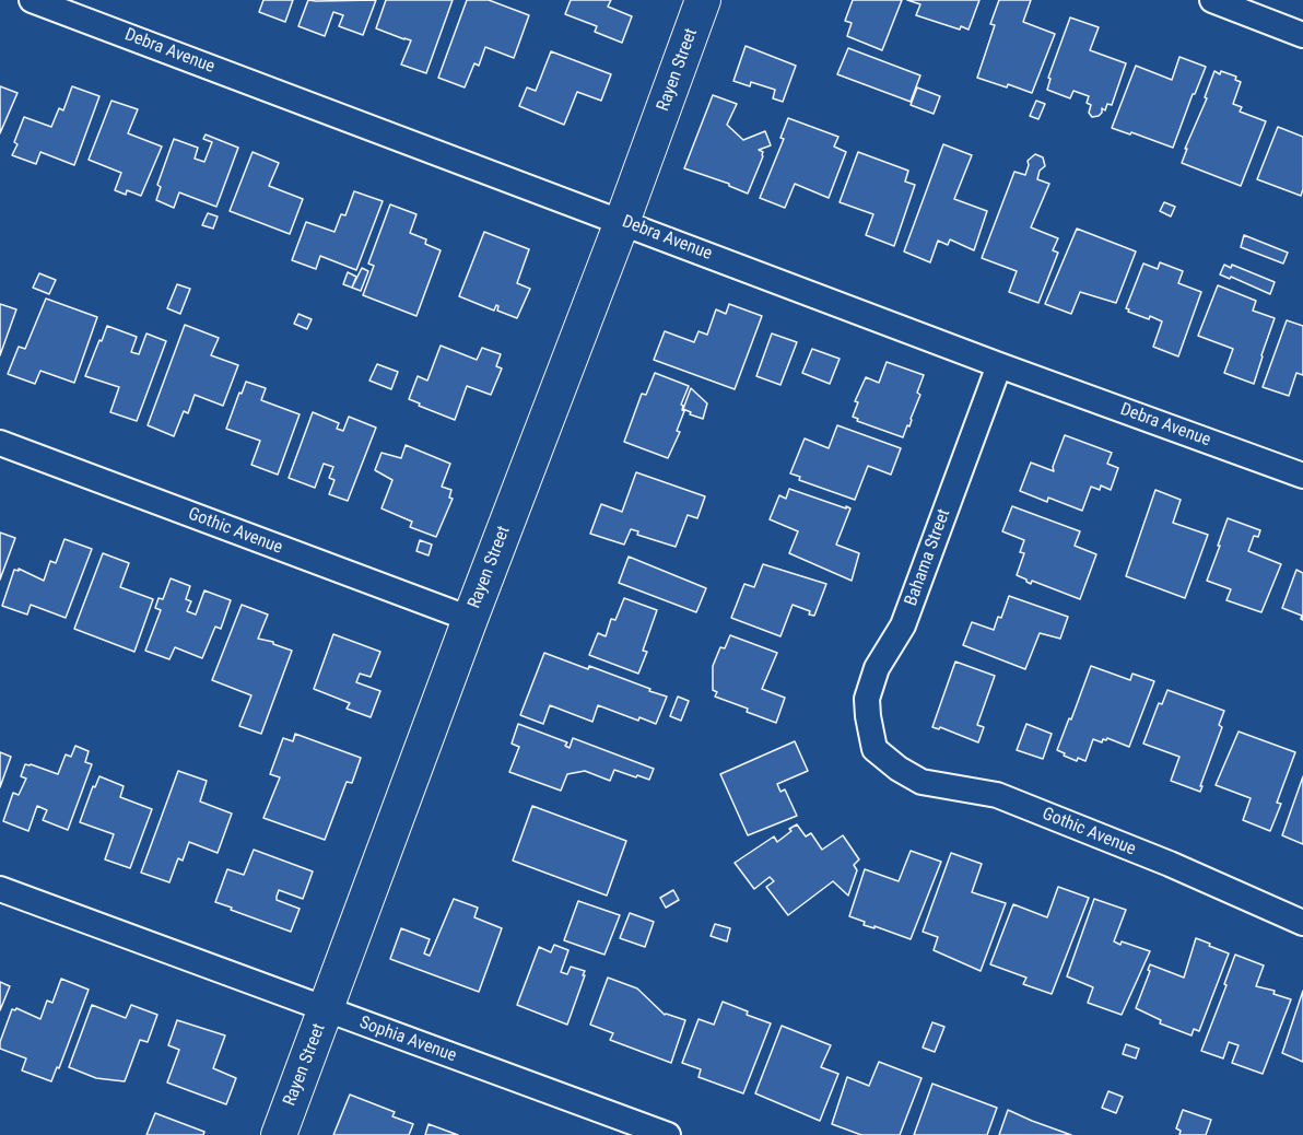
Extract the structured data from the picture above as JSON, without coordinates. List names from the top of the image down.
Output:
{
  "streets": {
    "street": [
      "Debra Avenue",
      "Rayen Street",
      "Gothic Avenue",
      "Bahama Street",
      "Sophia Avenue"
    ]
  },
  "crossings": [
    ["Debra Avenue", "Rayen Street"],
    ["Debra Avenue", "Bahama Street"],
    ["Rayen Street", "Gothic Avenue"],
    ["Rayen Street", "Sophia Avenue"],
    ["Gothic Avenue", "Bahama Street"]
  ]
}
